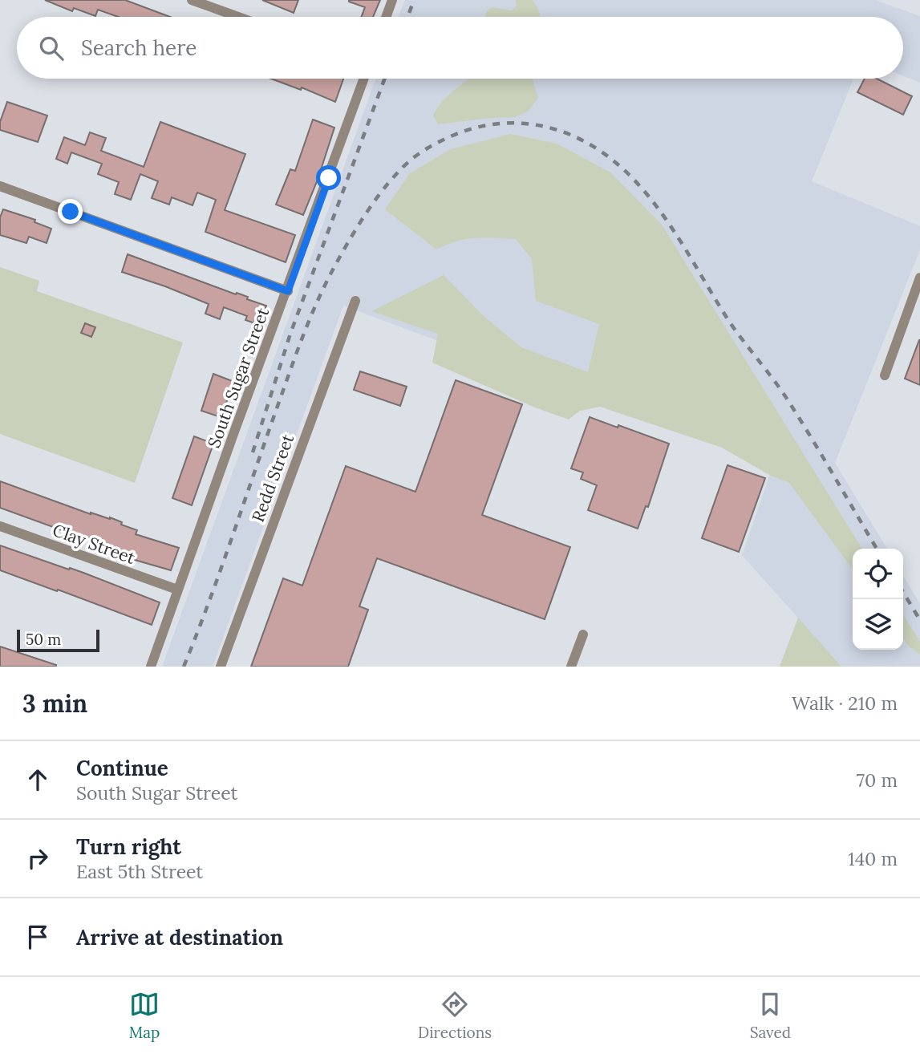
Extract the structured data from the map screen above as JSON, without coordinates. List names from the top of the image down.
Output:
{
  "streets": {
    "street": ["South Sugar Street", "Redd Street", "Clay Street"]
  },
  "crossings": [
    ["South Sugar Street", "Clay Street"]
  ],
  "scale_bar": "50 m",
  "page": {
    "search": "Search here",
    "scale": "50 m",
    "heading": ["3 min", "Walk · 210 m"],
    "list": [
      ["Continue", "South Sugar Street", "70 m"],
      ["Turn right", "East 5th Street", "140 m"],
      "Arrive at destination"
    ],
    "nav": ["Map", "Directions", "Saved"]
  }
}
